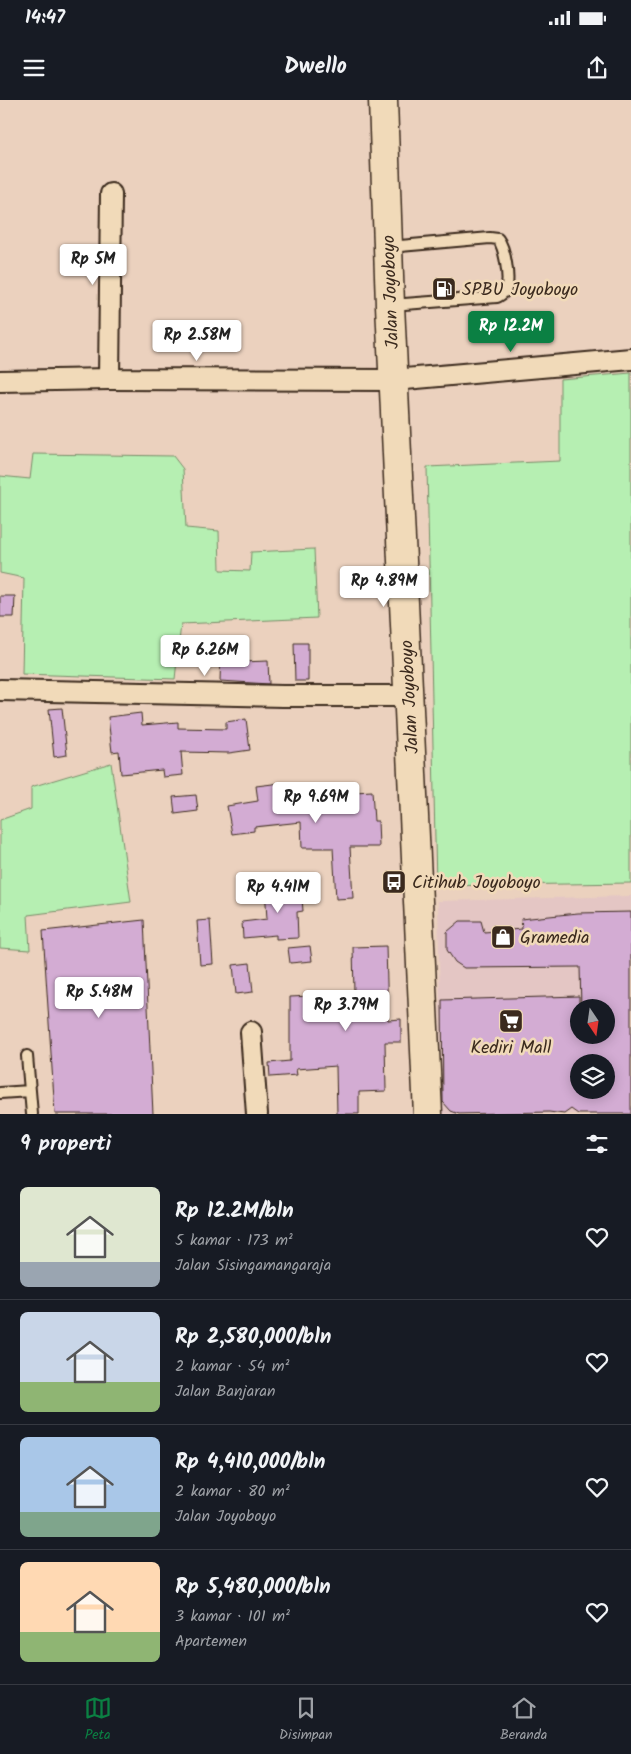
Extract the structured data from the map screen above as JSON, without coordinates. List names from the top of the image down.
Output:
{
  "streets": {
    "main road": ["Jalan Joyoboyo"]
  },
  "places": {
    "fuel station": ["SPBU Joyoboyo"],
    "bus stop": ["Citihub Joyoboyo"],
    "shop": ["Gramedia"],
    "supermarket": ["Kediri Mall"]
  },
  "north": "bottom",
  "page": {
    "status": "14:47",
    "header": "Dwello",
    "price": [
      "Rp 5M",
      "Rp 12.2M",
      "Rp 2.58M",
      "Rp 4.89M",
      "Rp 6.26M",
      "Rp 9.69M",
      "Rp 4.41M",
      "Rp 5.48M",
      "Rp 3.79M"
    ],
    "heading": "9 properti",
    "list": [
      {
        "name": "Rp 12.2M/bln",
        "note": "5 kamar · 173 m² · Jalan Sisingamangaraja"
      },
      {
        "name": "Rp 2,580,000/bln",
        "note": "2 kamar · 54 m² · Jalan Banjaran"
      },
      {
        "name": "Rp 4,410,000/bln",
        "note": "2 kamar · 80 m² · Jalan Joyoboyo"
      },
      {
        "name": "Rp 5,480,000/bln",
        "note": "3 kamar · 101 m² · Apartemen"
      }
    ],
    "tabs": ["Peta", "Disimpan", "Beranda"]
  }
}
